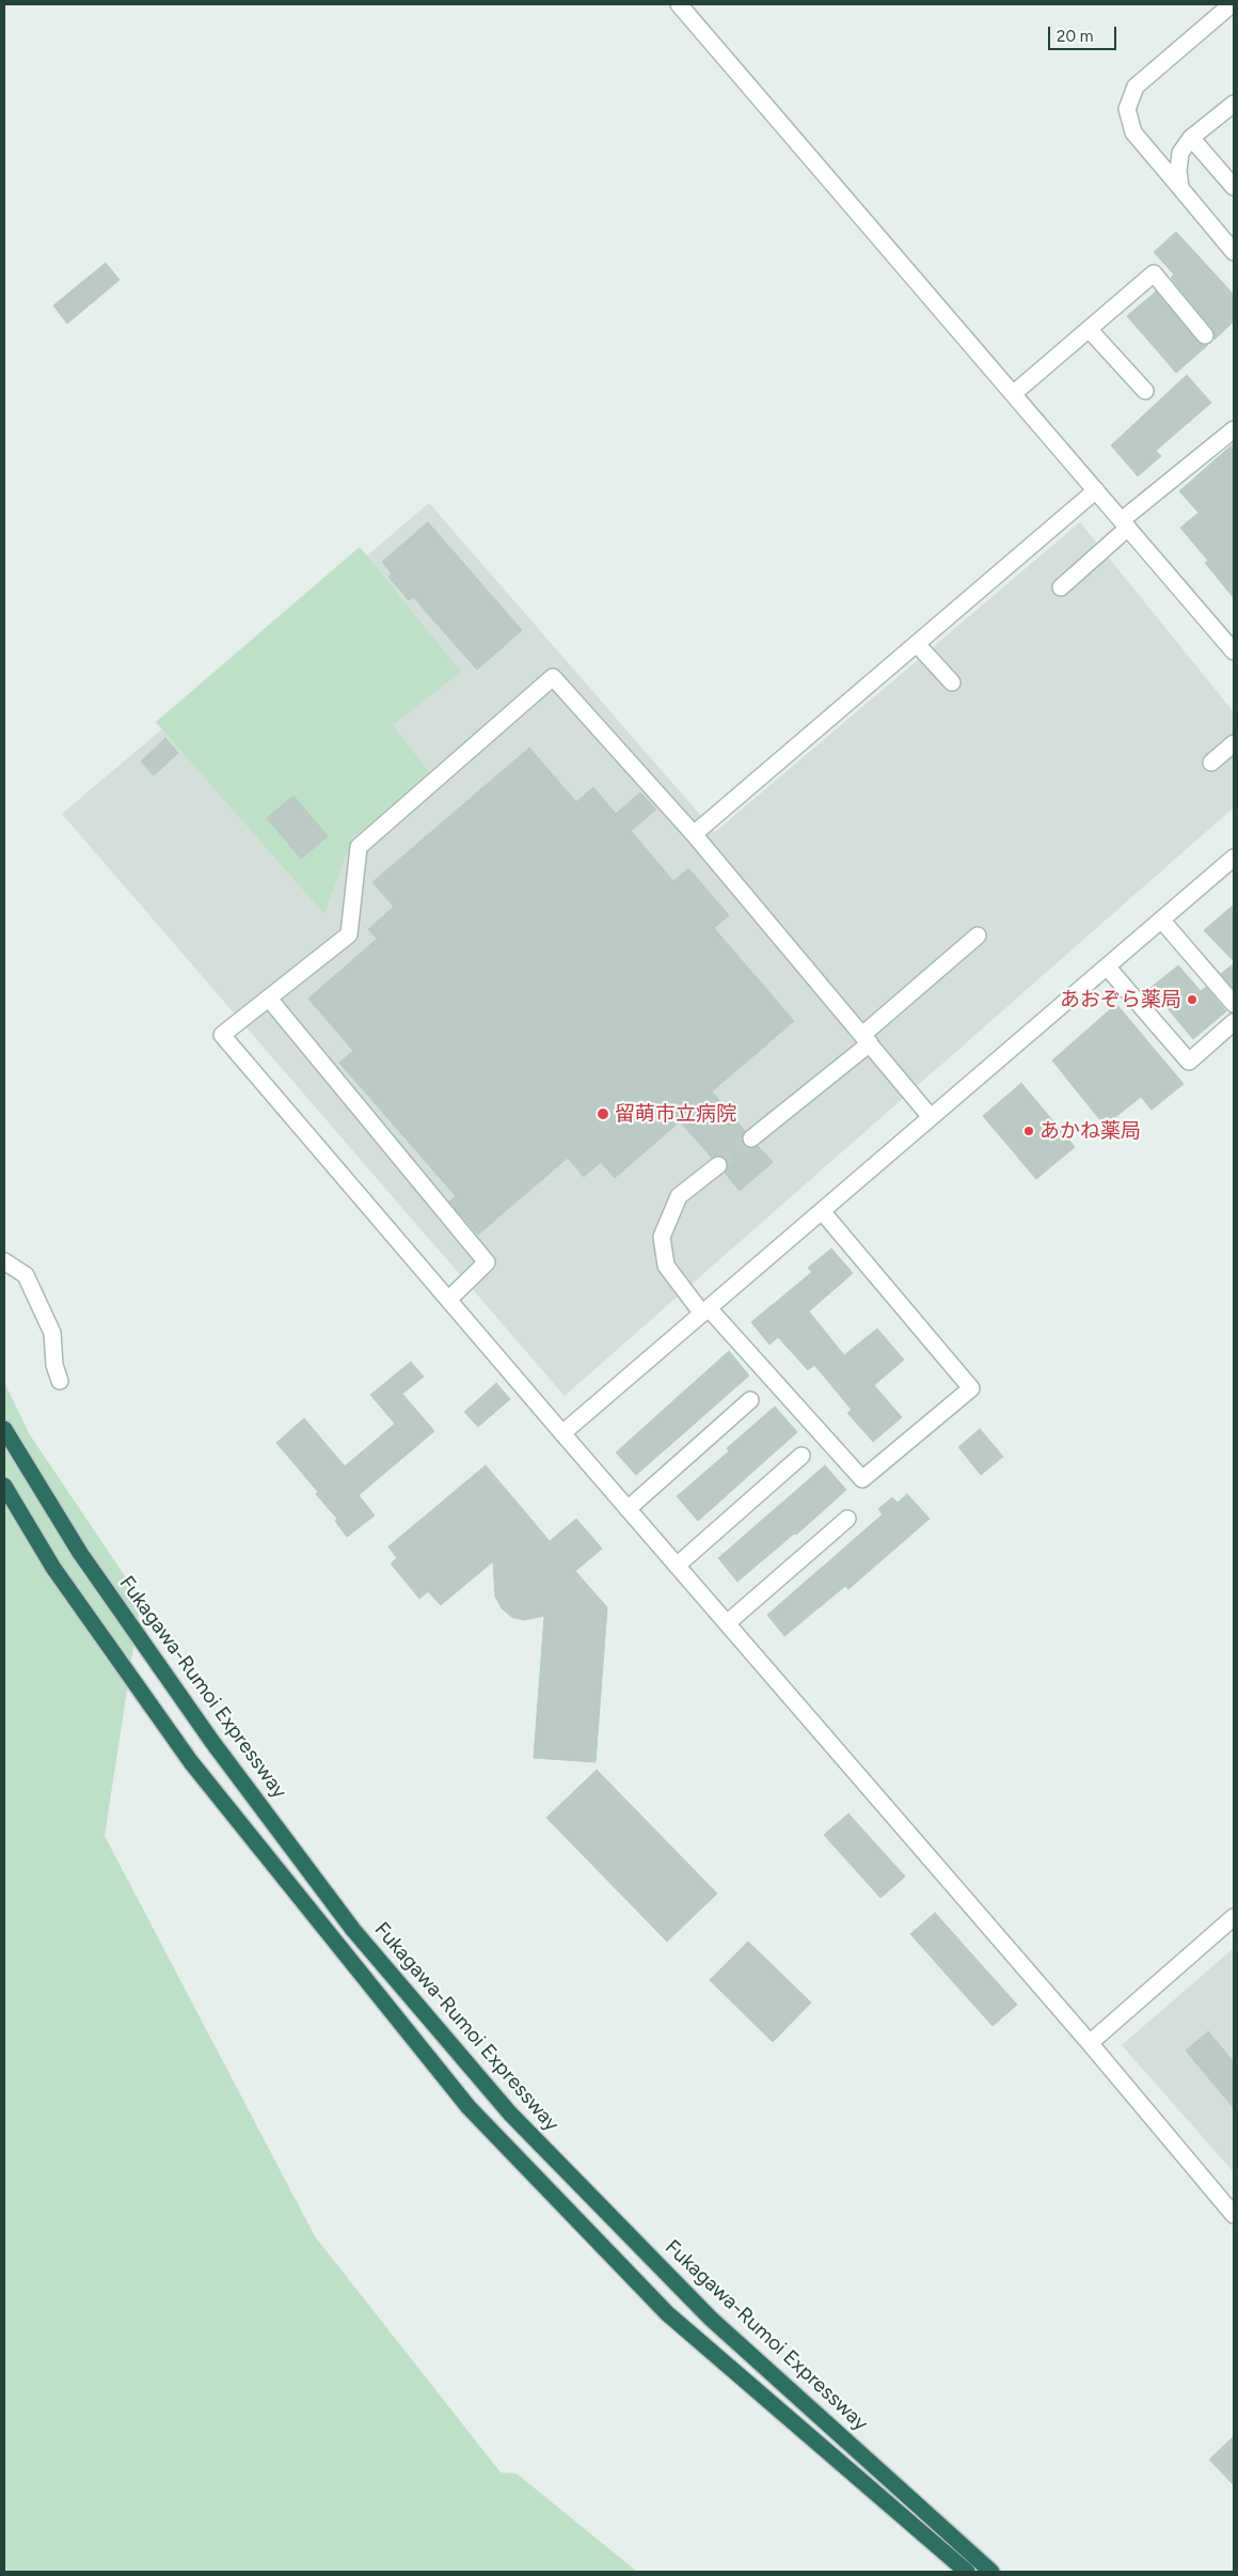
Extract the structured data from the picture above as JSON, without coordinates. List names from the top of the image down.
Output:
{
  "streets": {
    "highway": ["Fukagawa-Rumoi Expressway"]
  },
  "places": ["あおぞら薬局", "留萌市立病院", "あかね薬局"],
  "scale_bar": "20 m"
}
